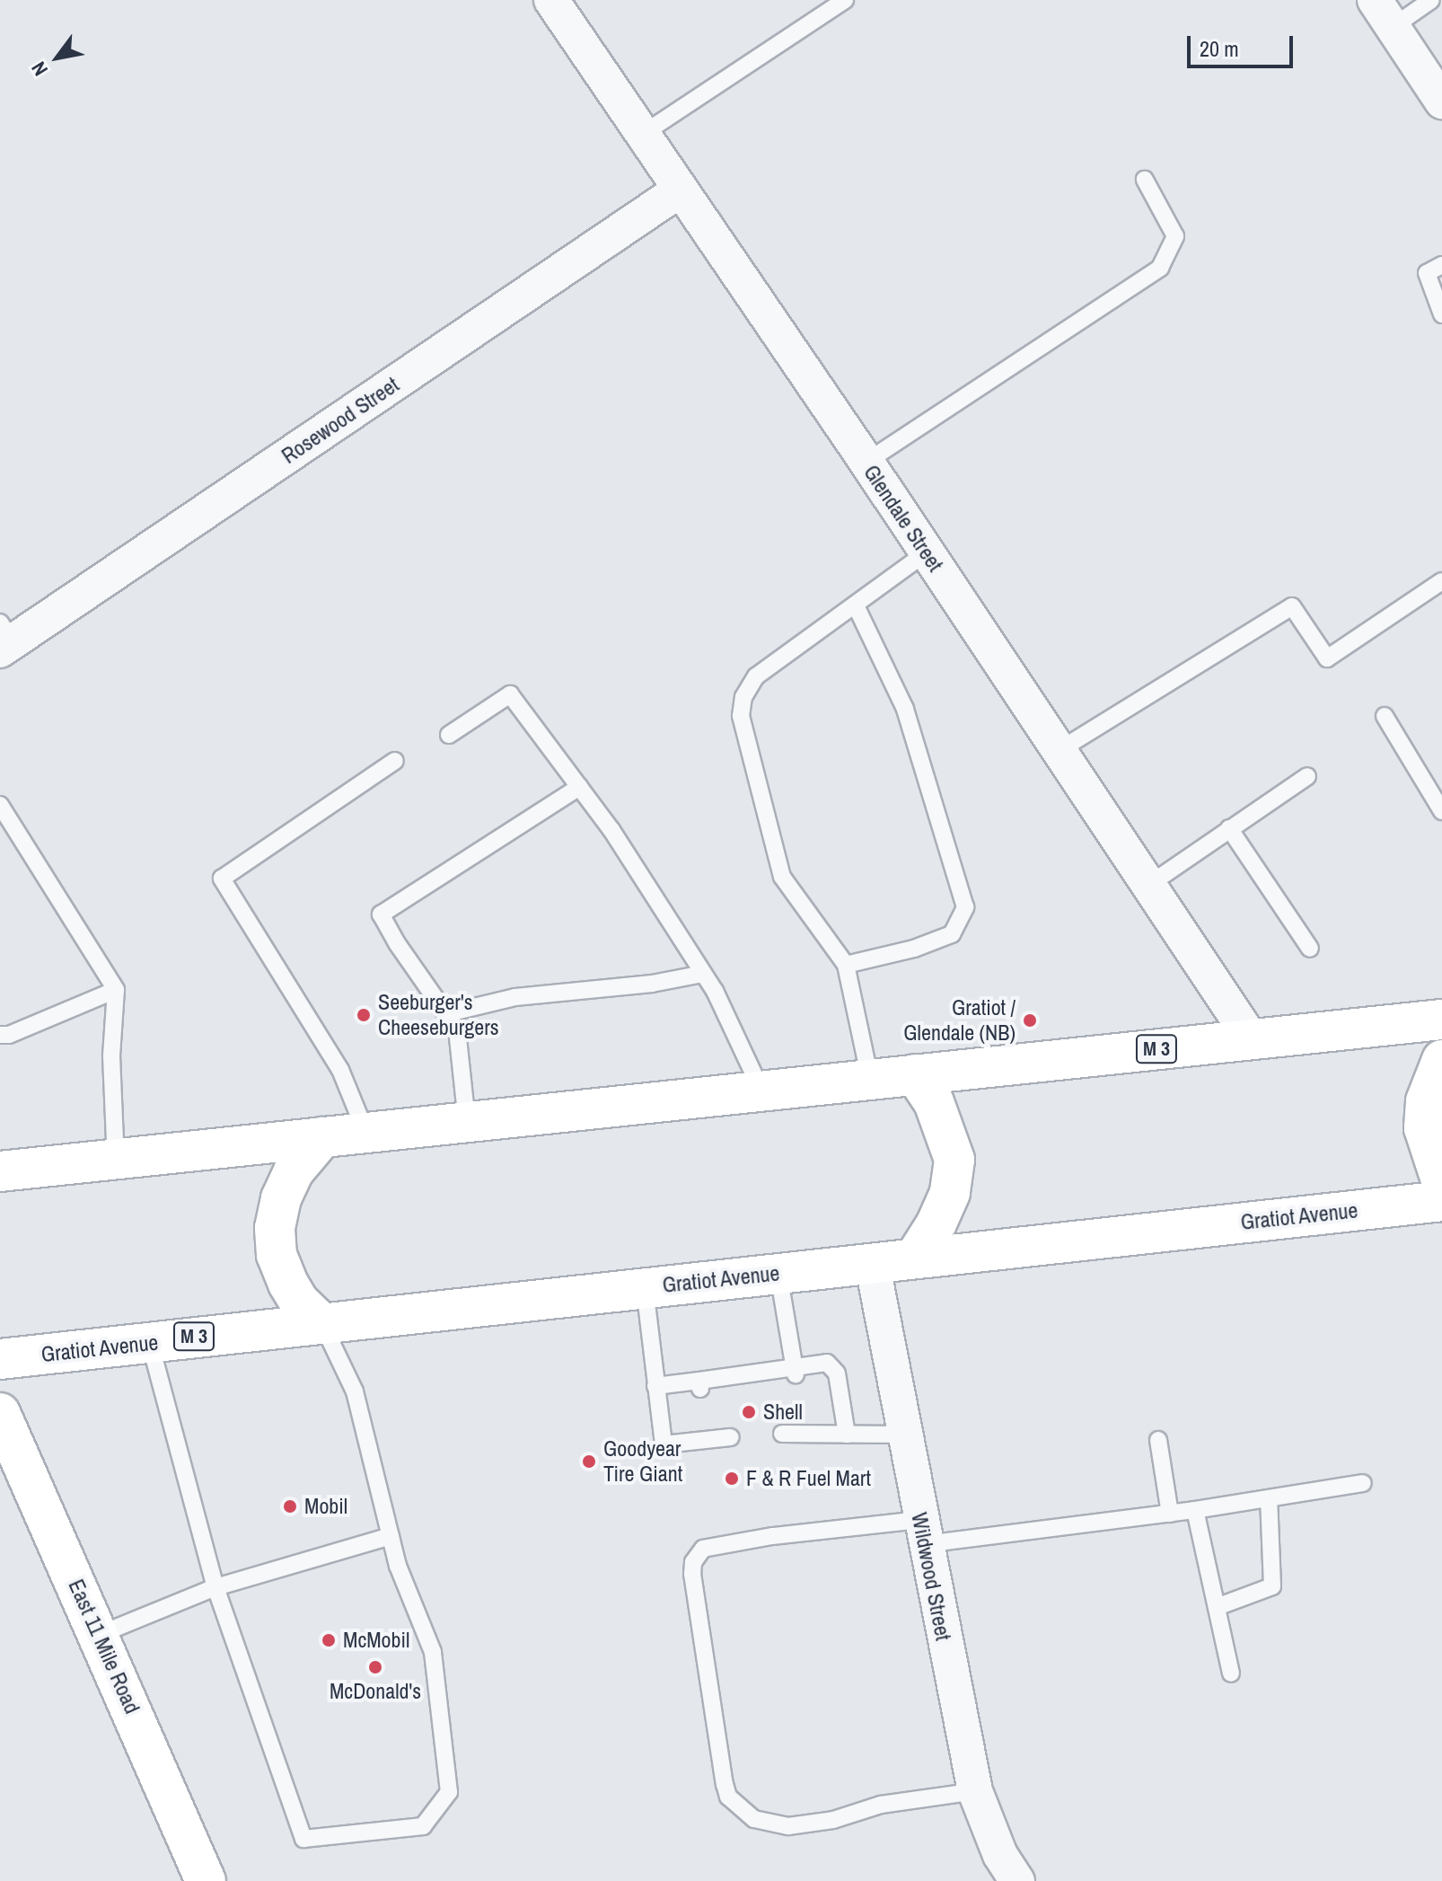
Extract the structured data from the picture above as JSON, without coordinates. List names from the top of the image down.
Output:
{
  "streets": {
    "main road": ["M 3", "Gratiot Avenue", "East 11 Mile Road"],
    "street": ["Rosewood Street", "Glendale Street", "Wildwood Street"]
  },
  "crossings": [
    ["Rosewood Street", "Glendale Street"],
    ["Glendale Street", "M 3"],
    ["Gratiot Avenue", "Wildwood Street"]
  ],
  "places": [
    "Seeburger's Cheeseburgers",
    "Gratiot / Glendale (NB)",
    "Shell",
    "Goodyear Tire Giant",
    "F & R Fuel Mart",
    "Mobil",
    "McMobil",
    "McDonald's"
  ],
  "scale_bar": "20 m",
  "north": "bottom left"
}
